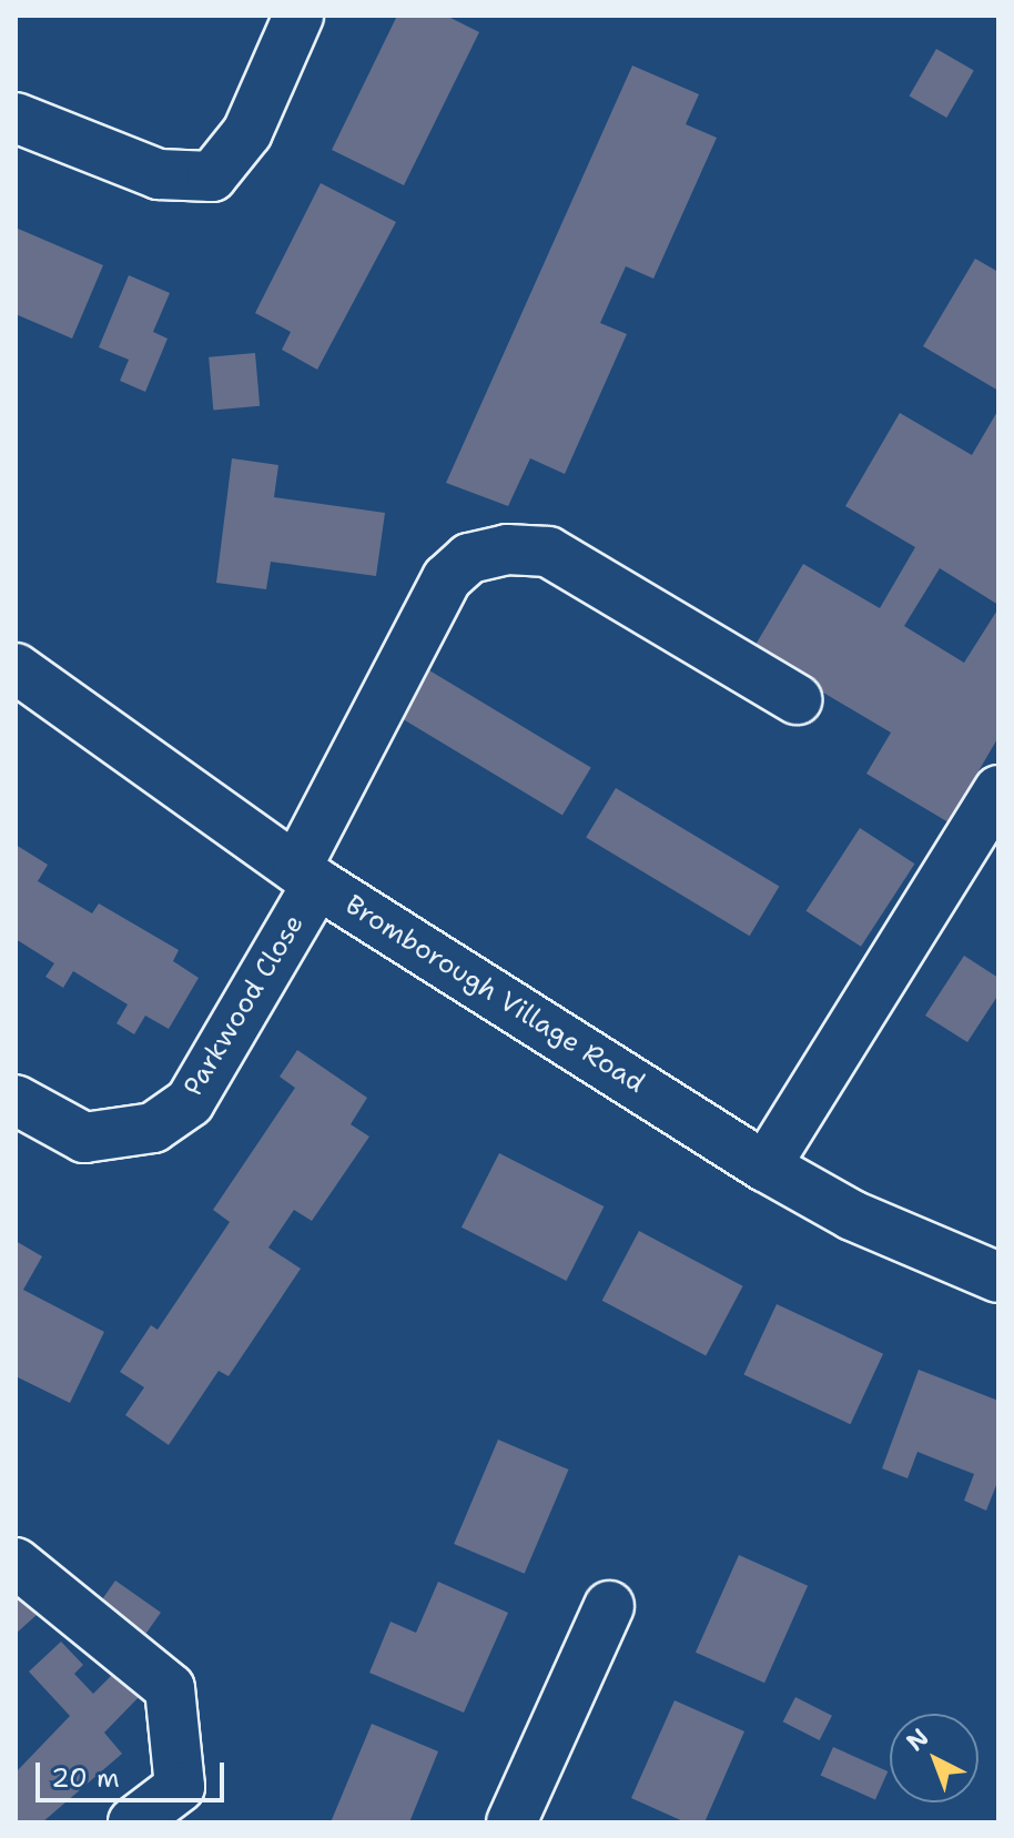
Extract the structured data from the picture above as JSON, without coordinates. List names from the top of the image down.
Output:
{
  "streets": {
    "street": ["Bromborough Village Road", "Parkwood Close"]
  },
  "crossings": [
    ["Bromborough Village Road", "Parkwood Close"]
  ],
  "scale_bar": "20 m",
  "north": "top left"
}
